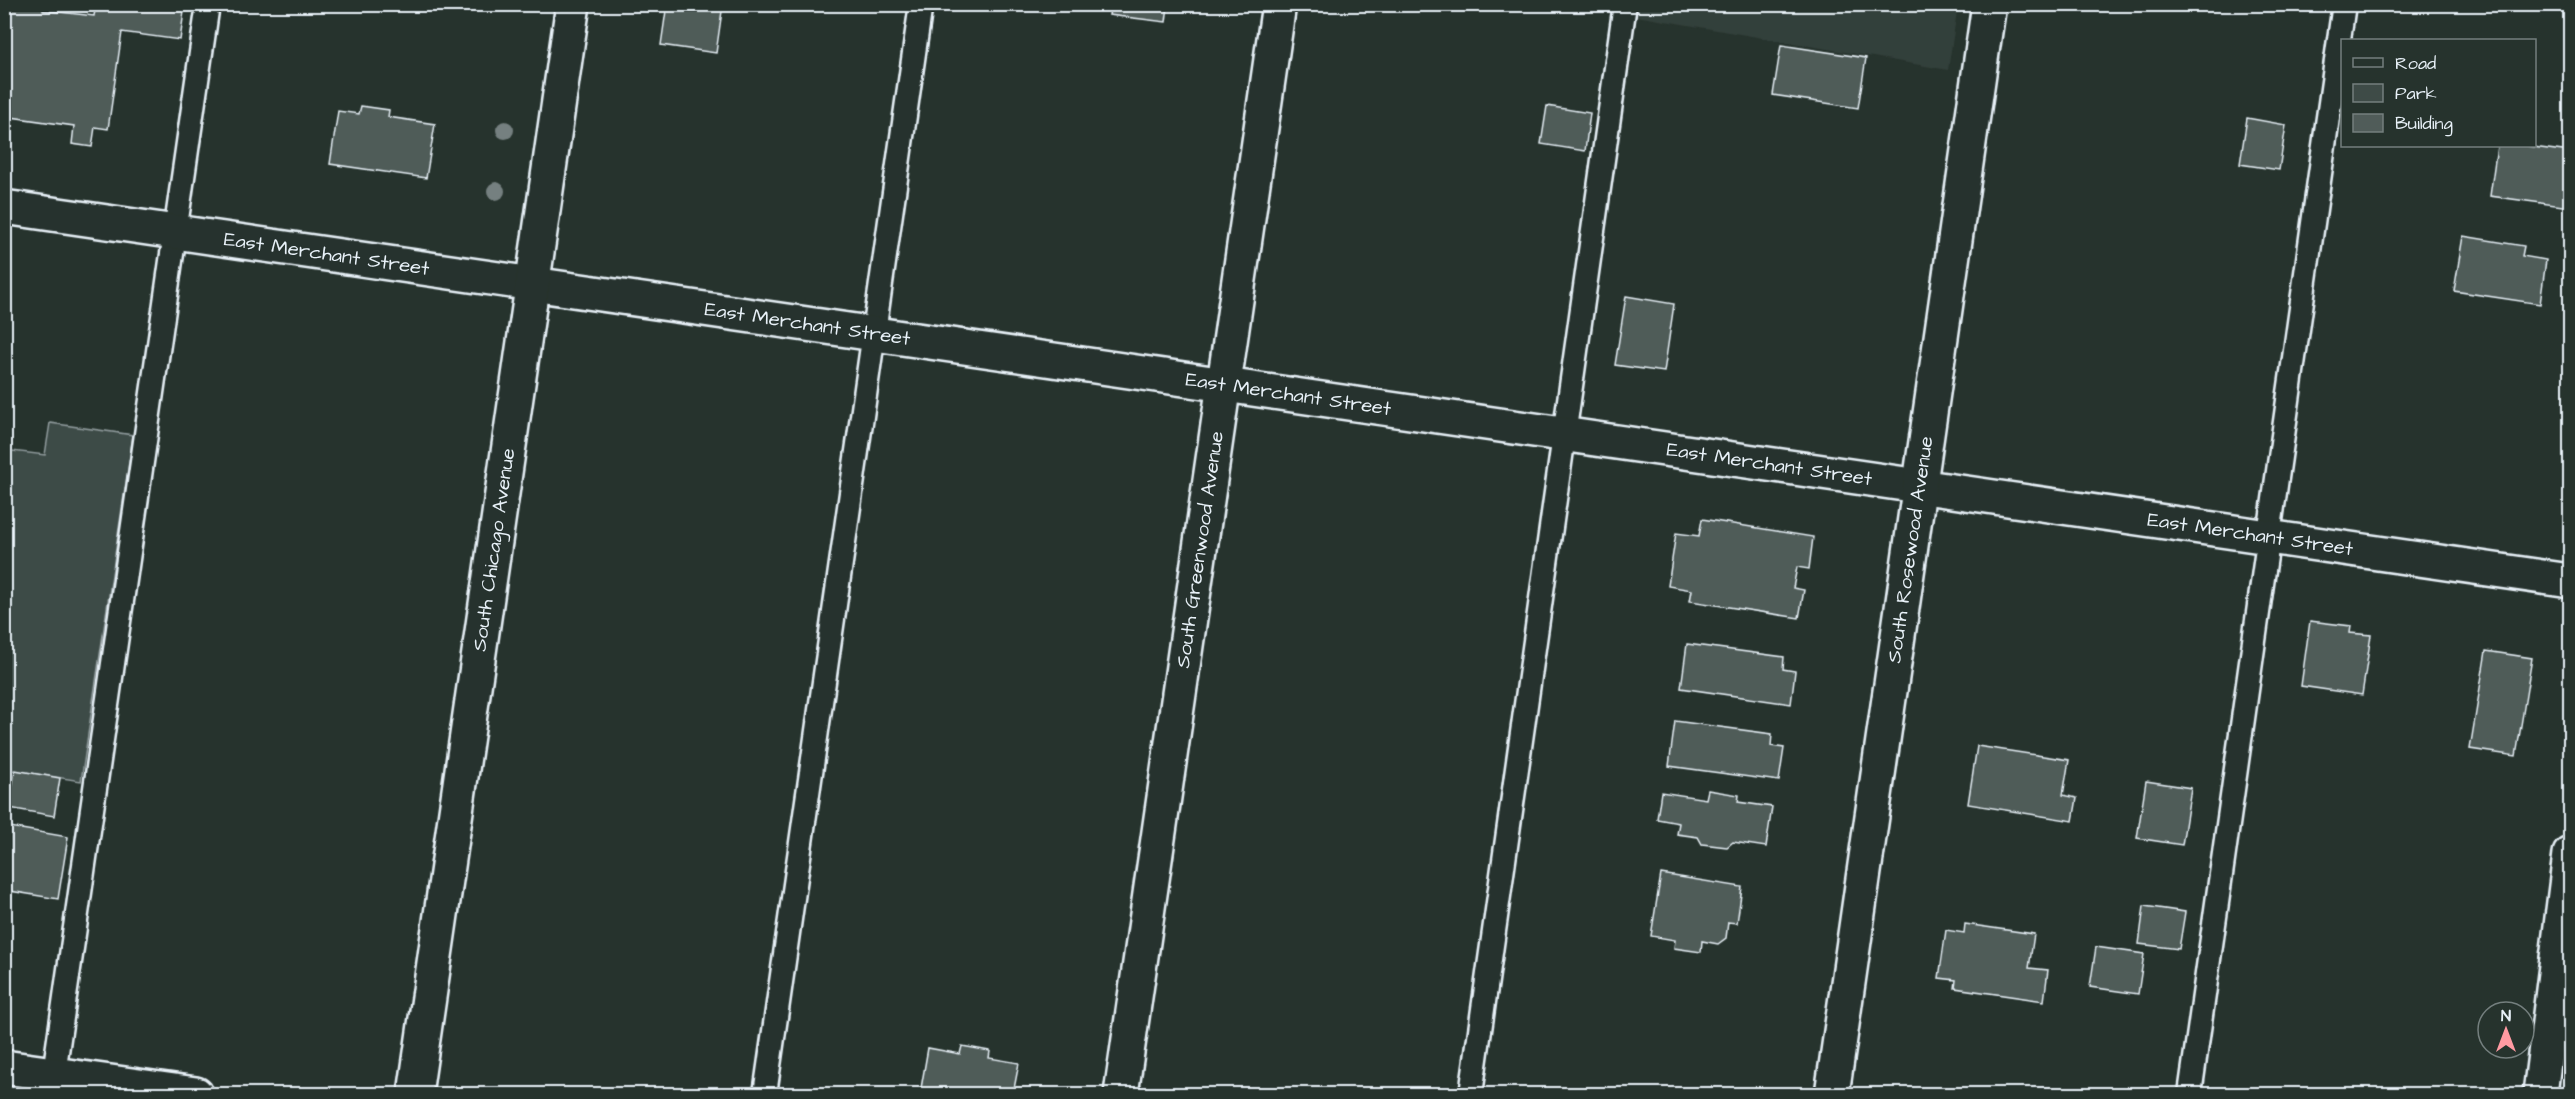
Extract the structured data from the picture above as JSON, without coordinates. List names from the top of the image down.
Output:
{
  "streets": {
    "street": [
      "East Merchant Street",
      "South Greenwood Avenue",
      "South Rosewood Avenue",
      "South Chicago Avenue"
    ]
  },
  "crossings": [
    ["East Merchant Street", "South Greenwood Avenue"],
    ["East Merchant Street", "South Rosewood Avenue"],
    ["East Merchant Street", "South Chicago Avenue"]
  ],
  "legend": ["Road", "Park", "Building"],
  "north": "top"
}
